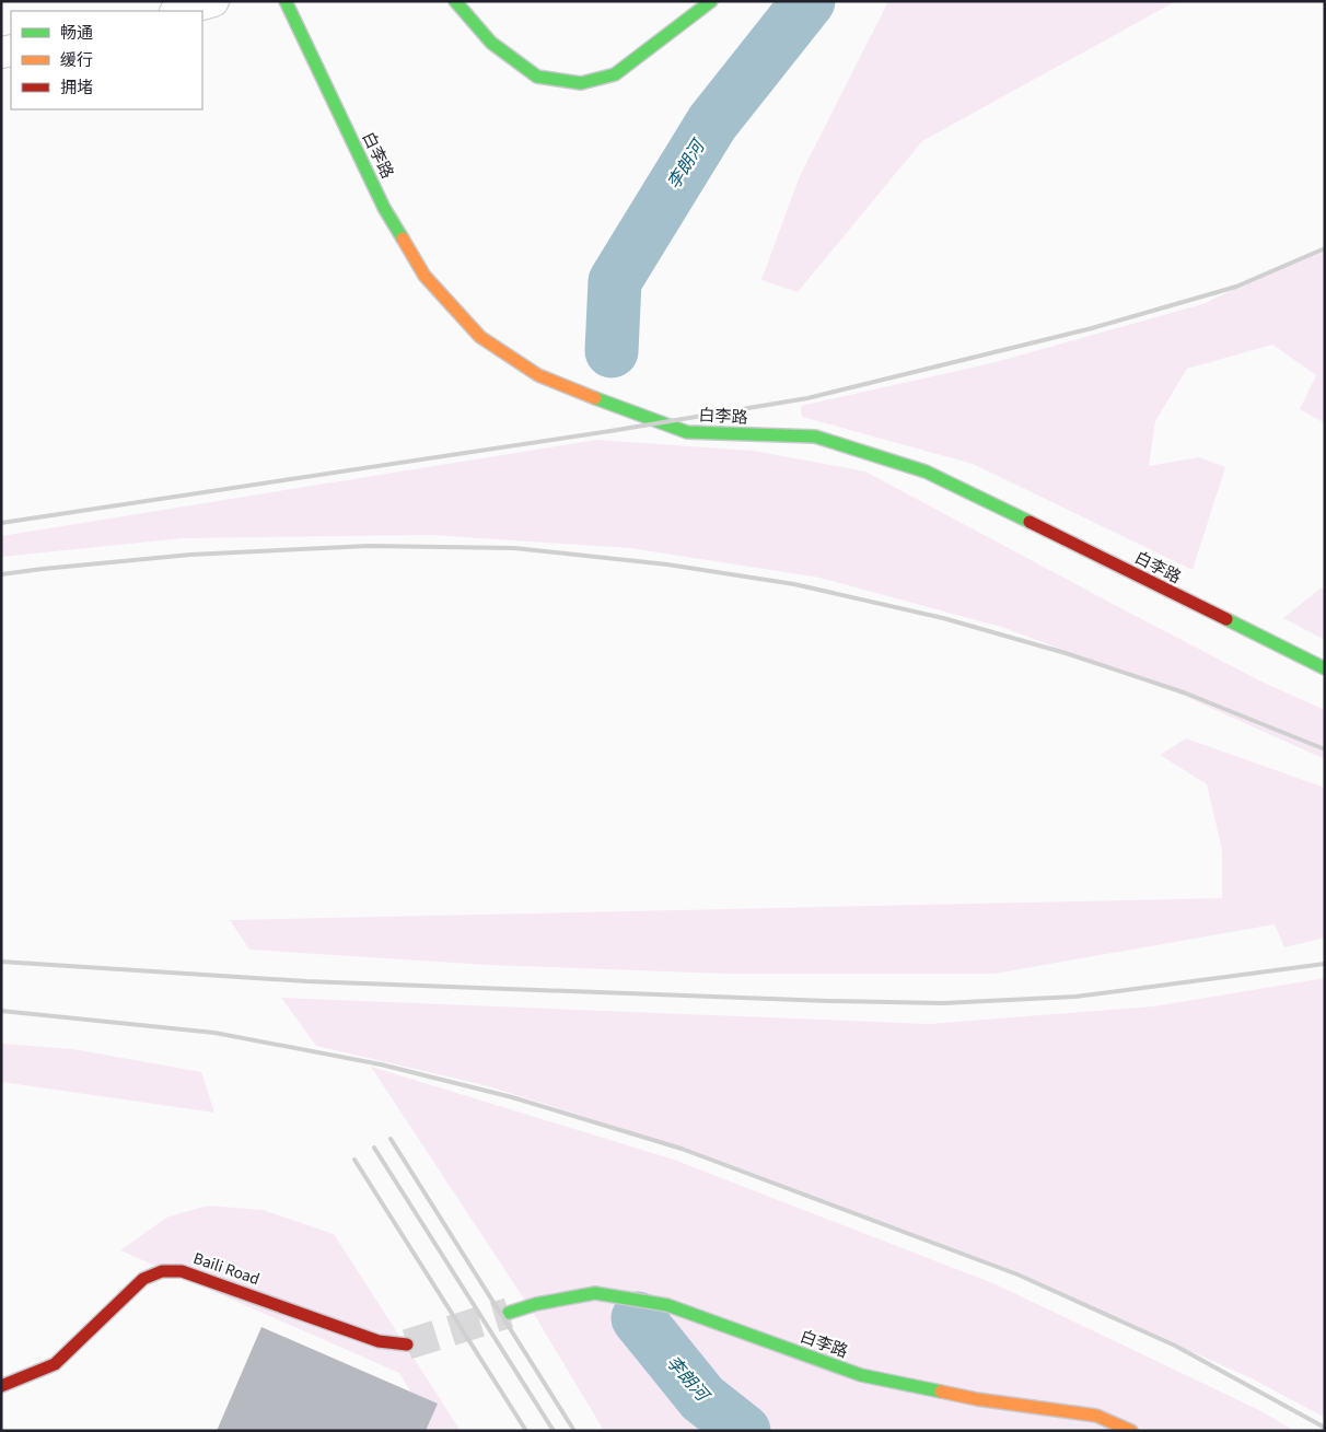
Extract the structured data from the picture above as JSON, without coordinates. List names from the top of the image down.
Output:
{
  "streets": {
    "street": ["白李路", "Baili Road"]
  },
  "water": ["李朗河"],
  "legend": ["畅通", "缓行", "拥堵"]
}
